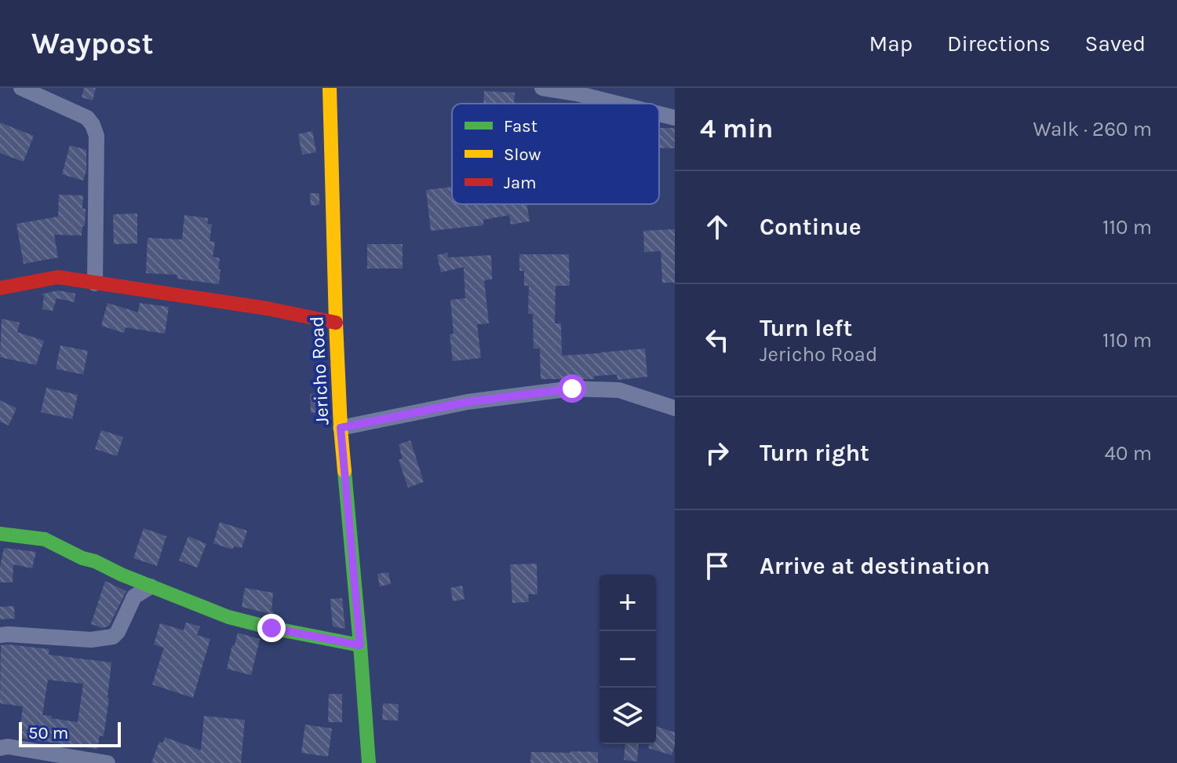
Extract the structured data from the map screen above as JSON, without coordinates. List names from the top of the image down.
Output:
{
  "streets": {
    "street": ["Jericho Road"]
  },
  "legend": ["Fast", "Slow", "Jam"],
  "scale_bar": "50 m",
  "page": {
    "header": "Waypost",
    "nav": ["Map", "Directions", "Saved"],
    "heading": ["4 min", "Walk · 260 m"],
    "list": [
      ["Continue", "110 m"],
      ["Turn left", "Jericho Road", "110 m"],
      ["Turn right", "40 m"],
      "Arrive at destination"
    ],
    "map_buttons": ["+", "−"],
    "scale": "50 m"
  }
}
